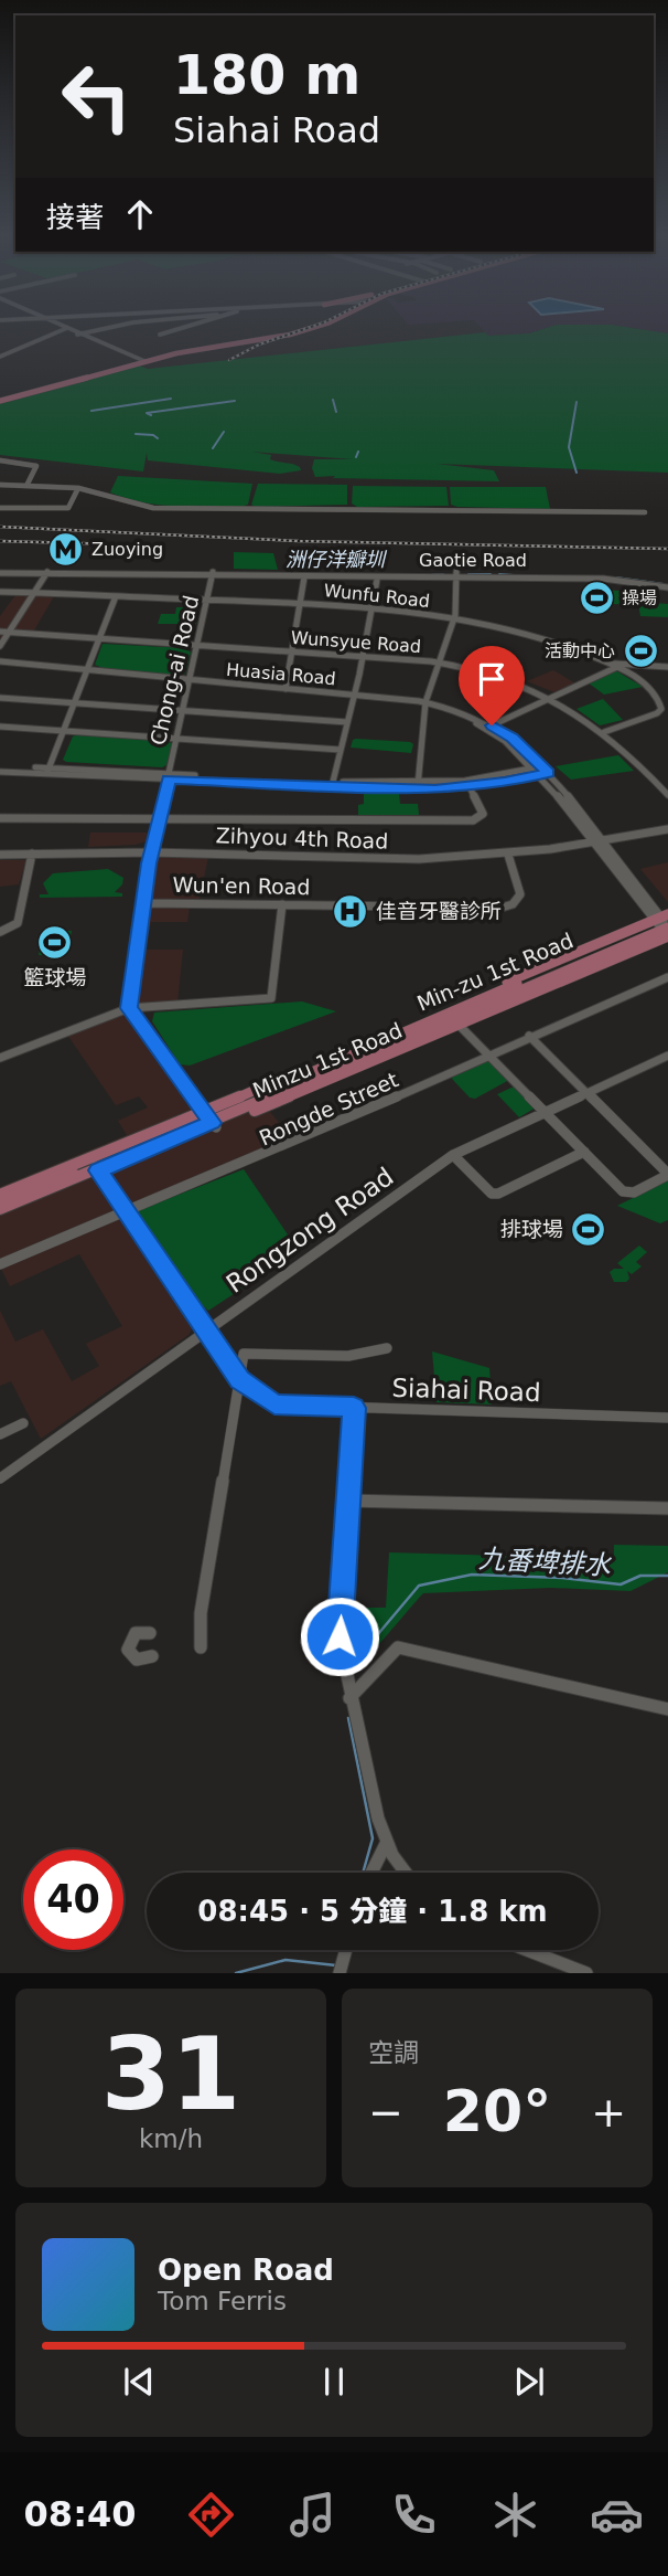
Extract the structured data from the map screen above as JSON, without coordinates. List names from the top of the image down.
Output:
{
  "streets": {
    "main road": ["Min-zu 1st Road", "Minzu 1st Road"],
    "street": [
      "Gaotie Road",
      "Wunfu Road",
      "Wunsyue Road",
      "Chong-ai Road",
      "Huasia Road",
      "Zihyou 4th Road",
      "Wun'en Road",
      "Rongde Street",
      "Rongzong Road",
      "Siahai Road"
    ]
  },
  "crossings": [
    ["Gaotie Road", "Chong-ai Road"],
    ["Wunfu Road", "Wunsyue Road"],
    ["Wunfu Road", "Chong-ai Road"],
    ["Wunsyue Road", "Chong-ai Road"],
    ["Chong-ai Road", "Huasia Road"],
    ["Chong-ai Road", "Zihyou 4th Road"],
    ["Chong-ai Road", "Wun'en Road"],
    ["Zihyou 4th Road", "Wun'en Road"],
    ["Min-zu 1st Road", "Minzu 1st Road"],
    ["Minzu 1st Road", "Siahai Road"],
    ["Rongde Street", "Siahai Road"],
    ["Rongzong Road", "Siahai Road"]
  ],
  "water": ["洲仔洋瓣圳", "九番埤排水"],
  "places": {
    "metro station": ["Zuoying"],
    "sports": [
      "操場",
      "活動中心",
      "籃球場",
      "排球場"
    ],
    "hospital": ["佳音牙醫診所"]
  },
  "page": {
    "turn": ["180 m", "Siahai Road"],
    "then": "接著",
    "limit": "40",
    "trip": "08:45 · 5 分鐘 · 1.8 km",
    "tile": [
      ["31", "km/h"],
      "空調"
    ],
    "heat": ["−", "20°", "+"],
    "song": ["Open Road", "Tom Ferris"],
    "tabs": "08:40"
  }
}
